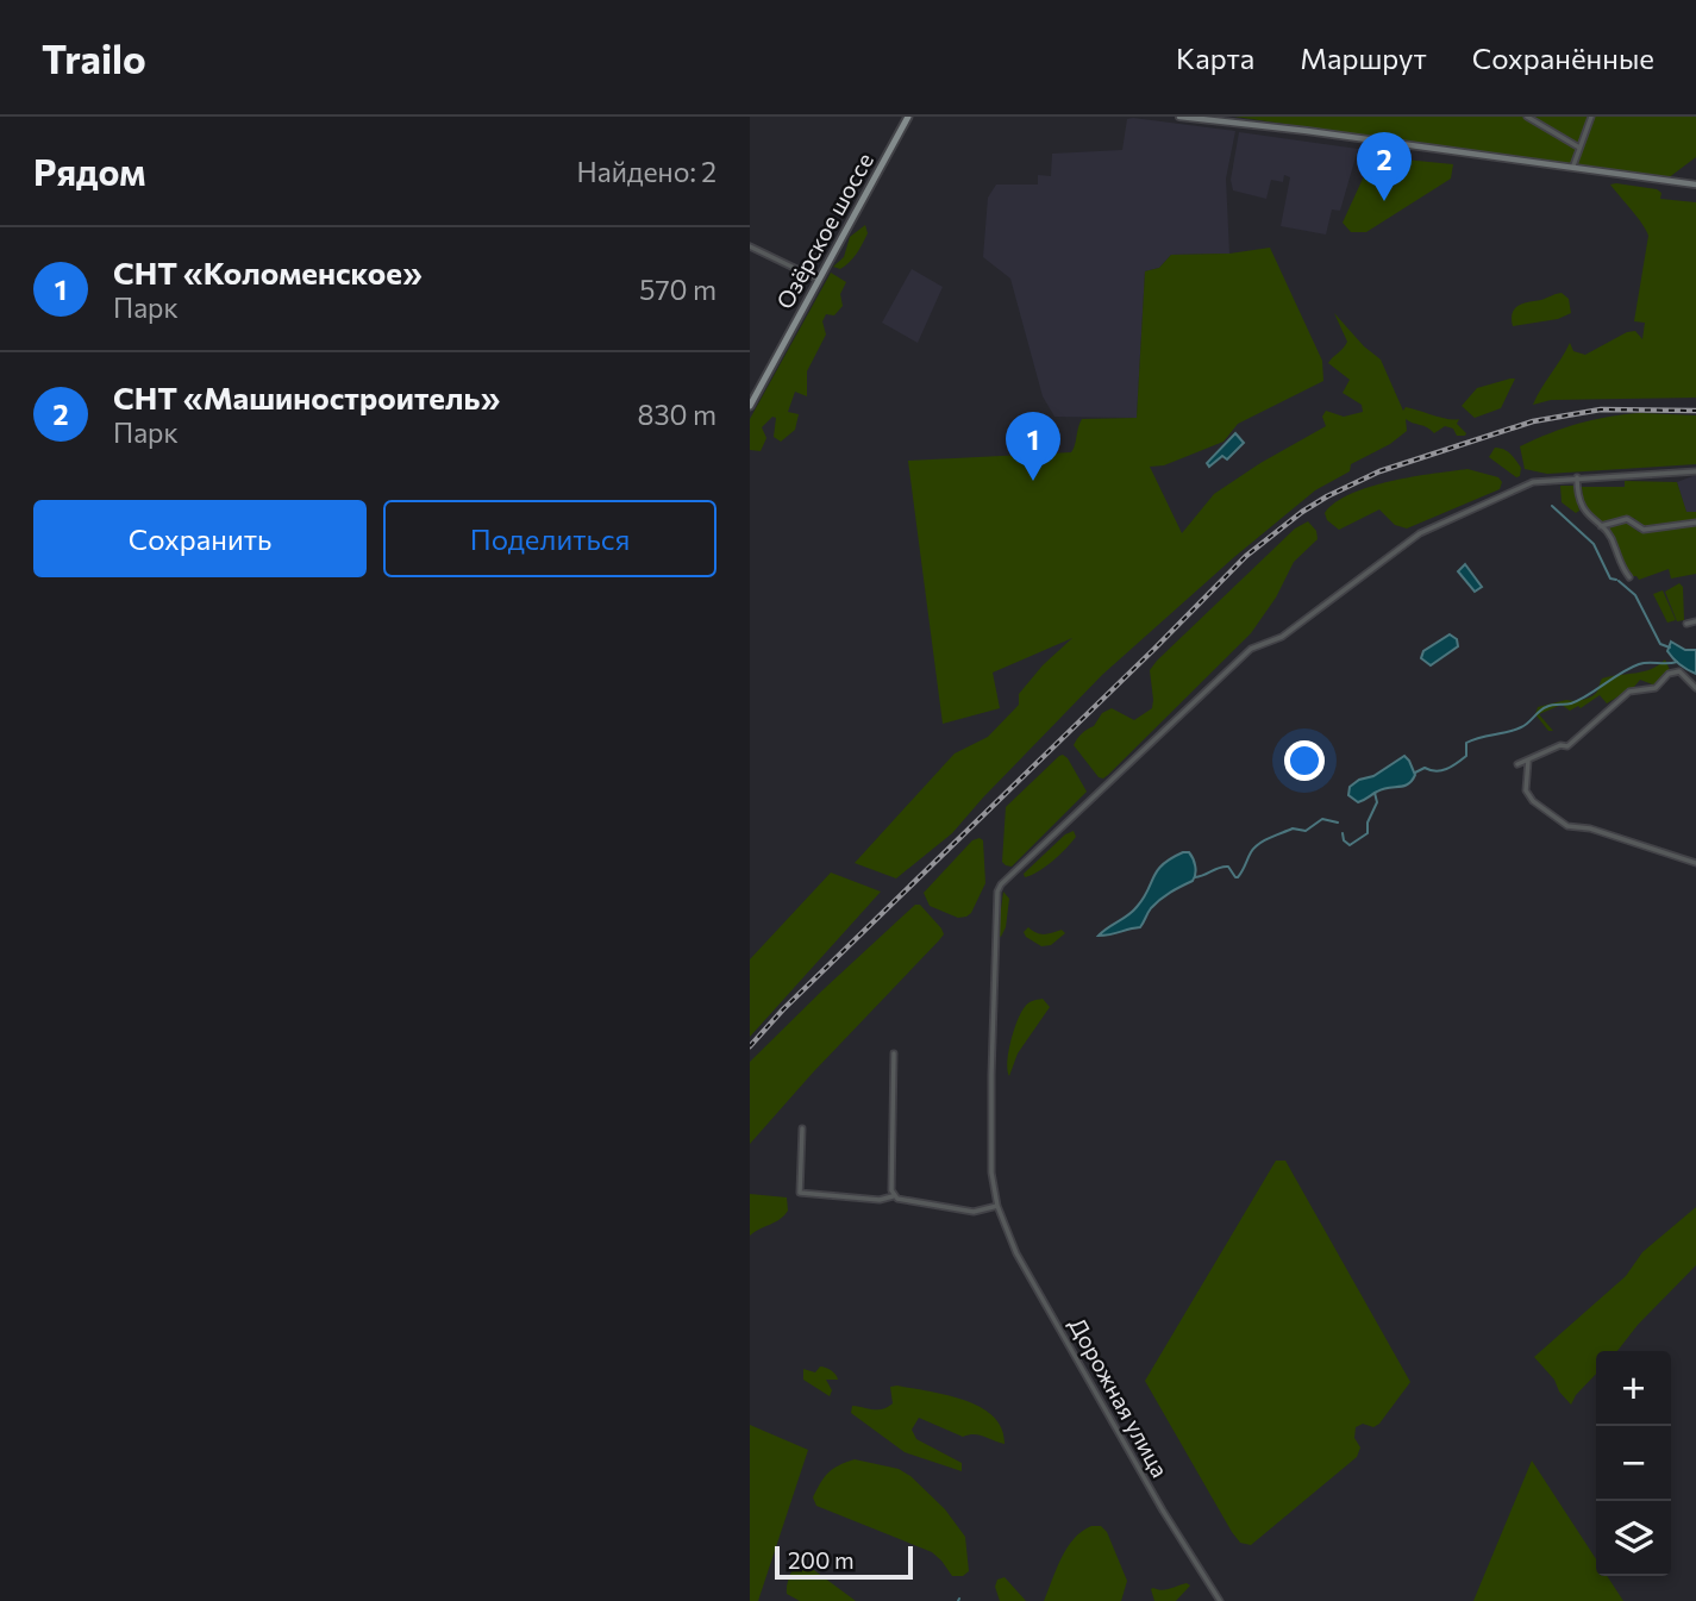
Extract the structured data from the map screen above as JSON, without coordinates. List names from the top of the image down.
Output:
{
  "streets": {
    "main road": ["Озёрское шоссе"],
    "street": ["Дорожная улица"]
  },
  "scale_bar": "200 m",
  "page": {
    "header": "Trailo",
    "nav": ["Карта", "Маршрут", "Сохранённые"],
    "heading": ["Рядом", "Найдено: 2"],
    "pins": ["2", "1"],
    "list": [
      {
        "mark": "1",
        "name": "СНТ «Коломенское»",
        "note": "Парк",
        "value": "570 m"
      },
      {
        "mark": "2",
        "name": "СНТ «Машиностроитель»",
        "note": "Парк",
        "value": "830 m"
      }
    ],
    "buttons": ["Сохранить", "Поделиться"],
    "map_buttons": ["+", "−"],
    "scale": "200 m"
  }
}
